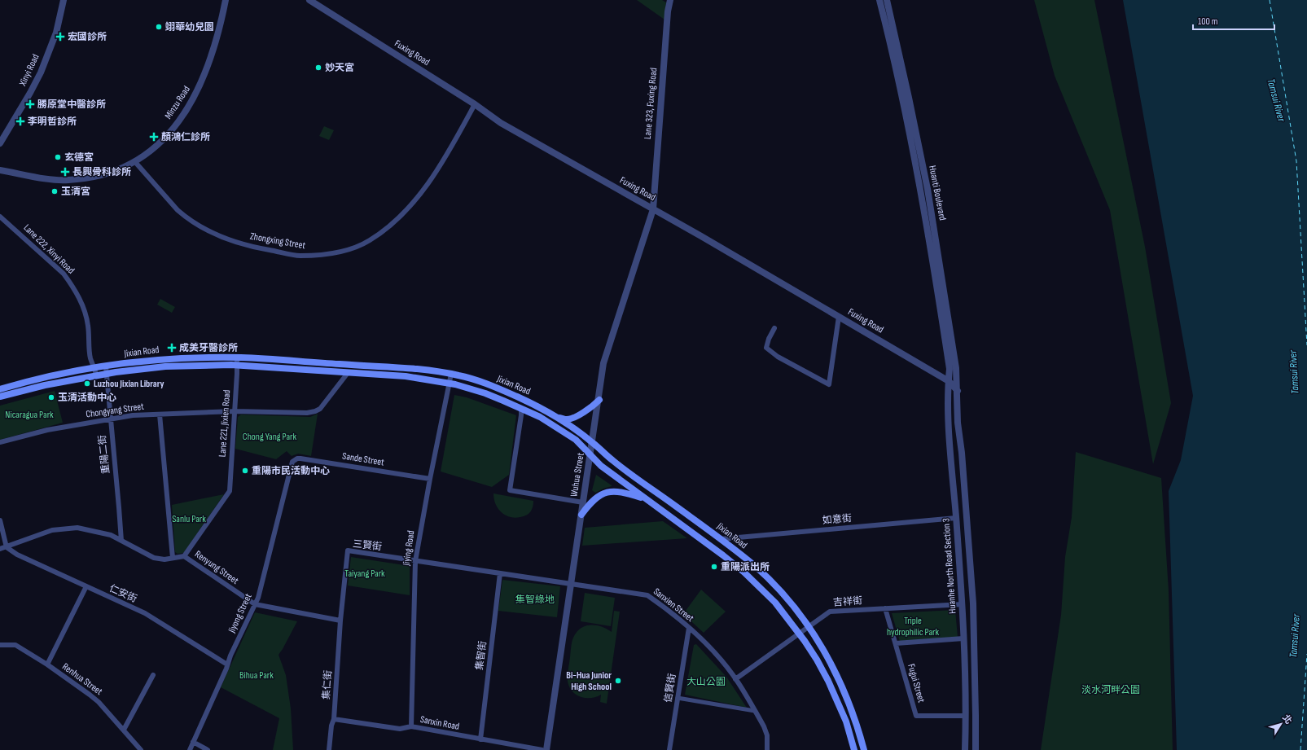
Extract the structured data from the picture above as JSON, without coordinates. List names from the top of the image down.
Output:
{
  "streets": {
    "main road": ["Jixian Road"],
    "street": [
      "Fuxing Road",
      "Xinyi Road",
      "Minzu Road",
      "Lane 323, Fuxing Road",
      "Huanti Boulevard",
      "Zhongxing Street",
      "Lane 222, Xinyi Road",
      "Chongyang Street",
      "Lane 221, Jixien Road",
      "重陽二街",
      "Sande Street",
      "Wuhua Street",
      "如意街",
      "三賢街",
      "Jiying Road",
      "Huanhe North Road Section 3",
      "Renyung Street",
      "仁安街",
      "吉祥街",
      "Sanxien Street",
      "Jiyong Street",
      "集智街",
      "Renhua Street",
      "Fugui Street",
      "集仁街",
      "信賢街",
      "Sanxin Road"
    ]
  },
  "crossings": [
    ["Fuxing Road", "Lane 323, Fuxing Road"],
    ["Fuxing Road", "Huanti Boulevard"],
    ["Fuxing Road", "Zhongxing Street"],
    ["Fuxing Road", "Wuhua Street"],
    ["Fuxing Road", "Huanhe North Road Section 3"],
    ["Minzu Road", "Zhongxing Street"],
    ["Lane 323, Fuxing Road", "Wuhua Street"],
    ["Huanti Boulevard", "Huanhe North Road Section 3"],
    ["Lane 222, Xinyi Road", "Jixian Road"],
    ["Jixian Road", "Chongyang Street"],
    ["Jixian Road", "Lane 221, Jixien Road"],
    ["Jixian Road", "重陽二街"],
    ["Jixian Road", "Wuhua Street"],
    ["Jixian Road", "如意街"],
    ["Jixian Road", "Jiying Road"],
    ["Jixian Road", "吉祥街"],
    ["Chongyang Street", "Lane 221, Jixien Road"],
    ["Chongyang Street", "重陽二街"],
    ["Lane 221, Jixien Road", "Renyung Street"],
    ["Sande Street", "Jiying Road"],
    ["Sande Street", "Jiyong Street"],
    ["Wuhua Street", "Sanxien Street"],
    ["如意街", "Huanhe North Road Section 3"],
    ["三賢街", "Jiying Road"],
    ["三賢街", "Sanxien Street"],
    ["三賢街", "集智街"],
    ["三賢街", "集仁街"],
    ["Jiying Road", "Sanxin Road"],
    ["Huanhe North Road Section 3", "吉祥街"],
    ["Huanhe North Road Section 3", "Fugui Street"],
    ["Renyung Street", "Jiyong Street"],
    ["仁安街", "Jiyong Street"],
    ["吉祥街", "Sanxien Street"],
    ["吉祥街", "Fugui Street"],
    ["Sanxien Street", "集智街"],
    ["Sanxien Street", "信賢街"],
    ["集智街", "Sanxin Road"],
    ["集仁街", "Sanxin Road"]
  ],
  "water": ["Tamsui River"],
  "parks": [
    "Nicaragua Park",
    "Chong Yang Park",
    "Sanlu Park",
    "Taiyang Park",
    "集智綠地",
    "Triple hydrophilic Park",
    "Bihua Park",
    "大山公園",
    "淡水河畔公園"
  ],
  "places": {
    "other": [
      "翊華幼兒園",
      "妙天宮",
      "玄德宮",
      "玉清宮",
      "Luzhou Jixian Library",
      "玉清活動中心",
      "重陽市民活動中心",
      "重陽派出所",
      "Bi-Hua Junior High School"
    ],
    "health": [
      "宏國診所",
      "勝原堂中醫診所",
      "李明哲診所",
      "顏鴻仁診所",
      "長興骨科診所",
      "成美牙醫診所"
    ]
  },
  "scale_bar": "100 m",
  "north": "top right"
}
